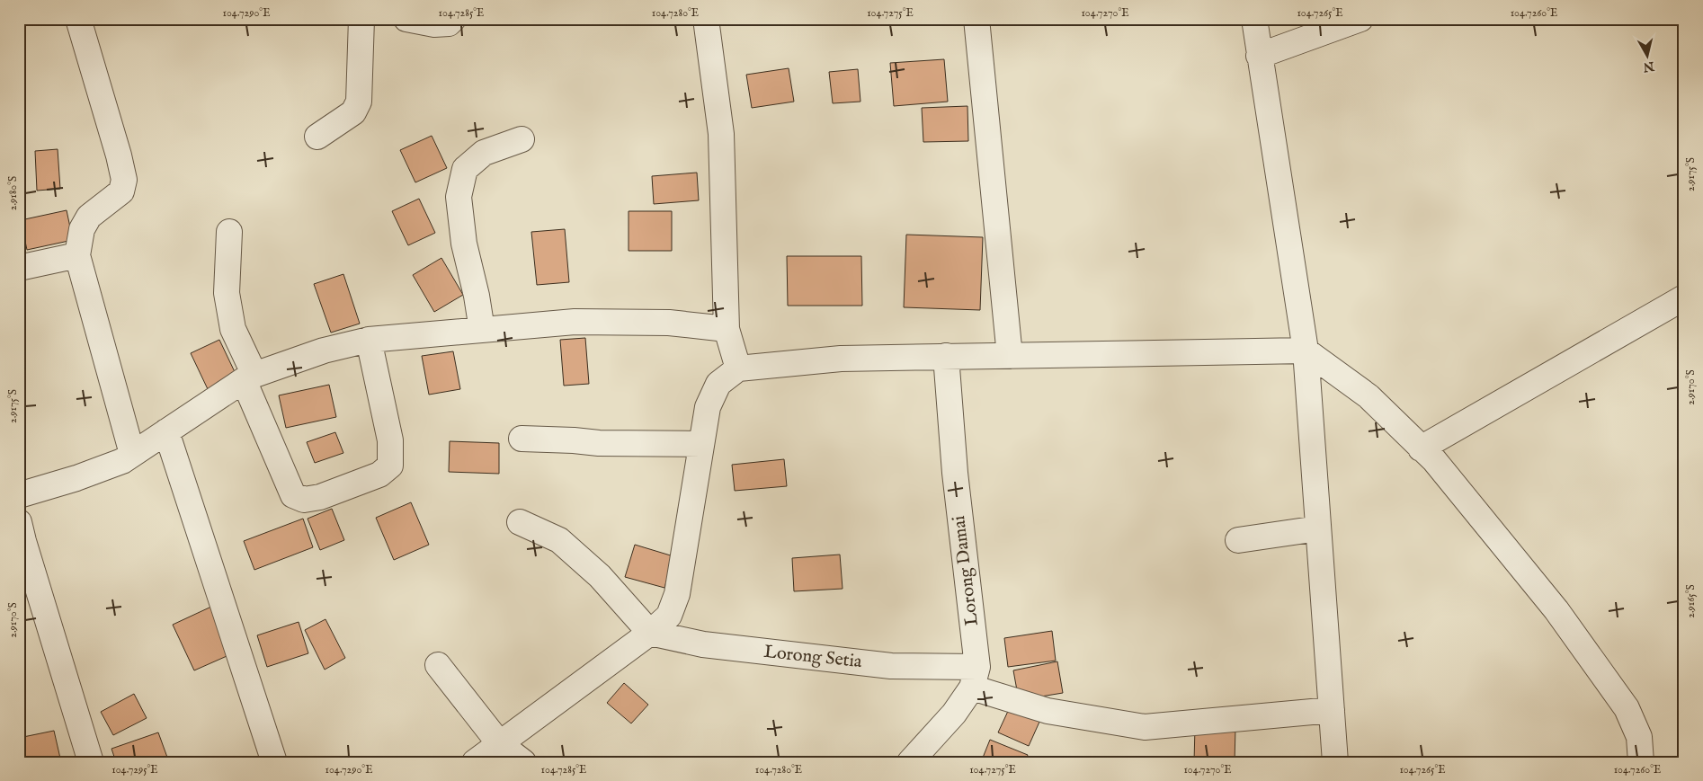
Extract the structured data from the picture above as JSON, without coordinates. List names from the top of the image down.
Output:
{
  "streets": {
    "street": ["Lorong Damai", "Lorong Setia"]
  },
  "crossings": [
    ["Lorong Damai", "Lorong Setia"]
  ],
  "north": "bottom",
  "coordinates": [
    "104.7290°E",
    "104.7285°E",
    "104.7280°E",
    "104.7275°E",
    "104.7270°E",
    "104.7265°E",
    "104.7260°E",
    "2.9175°S",
    "2.9180°S",
    "2.9170°S",
    "2.9165°S",
    "104.7295°E"
  ]
}
